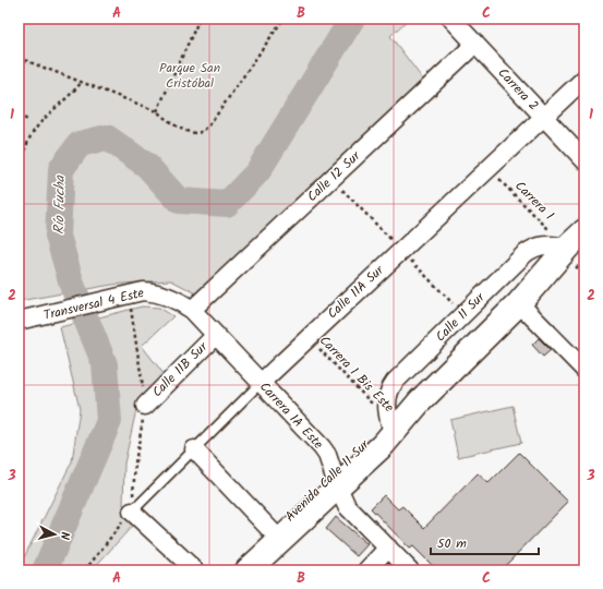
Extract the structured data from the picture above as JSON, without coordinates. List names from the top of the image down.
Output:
{
  "streets": {
    "main road": ["Avenida Calle 11 Sur"],
    "street": [
      "Carrera 2",
      "Calle 12 Sur",
      "Calle 11A Sur",
      "Transversal 4 Este",
      "Calle 11 Sur",
      "Calle 11B Sur",
      "Carrera 1A Este"
    ],
    "path": ["Carrera 1", "Carrera 1 Bis Este"]
  },
  "crossings": [
    ["Carrera 2", "Calle 12 Sur"],
    ["Carrera 2", "Calle 11A Sur"],
    ["Calle 12 Sur", "Transversal 4 Este"],
    ["Calle 12 Sur", "Carrera 1A Este"],
    ["Carrera 1", "Calle 11A Sur"],
    ["Carrera 1", "Calle 11 Sur"],
    ["Carrera 1", "Avenida Calle 11 Sur"],
    ["Calle 11A Sur", "Carrera 1 Bis Este"],
    ["Calle 11A Sur", "Carrera 1A Este"],
    ["Transversal 4 Este", "Carrera 1A Este"],
    ["Calle 11 Sur", "Carrera 1 Bis Este"],
    ["Calle 11 Sur", "Avenida Calle 11 Sur"],
    ["Calle 11B Sur", "Carrera 1A Este"],
    ["Carrera 1 Bis Este", "Avenida Calle 11 Sur"],
    ["Carrera 1A Este", "Avenida Calle 11 Sur"]
  ],
  "water": ["Río Fucha"],
  "parks": ["Parque San Cristóbal"],
  "scale_bar": "50 m",
  "north": "right",
  "grid": {
    "columns": ["A", "B", "C"],
    "rows": ["1", "2", "3"]
  }
}
